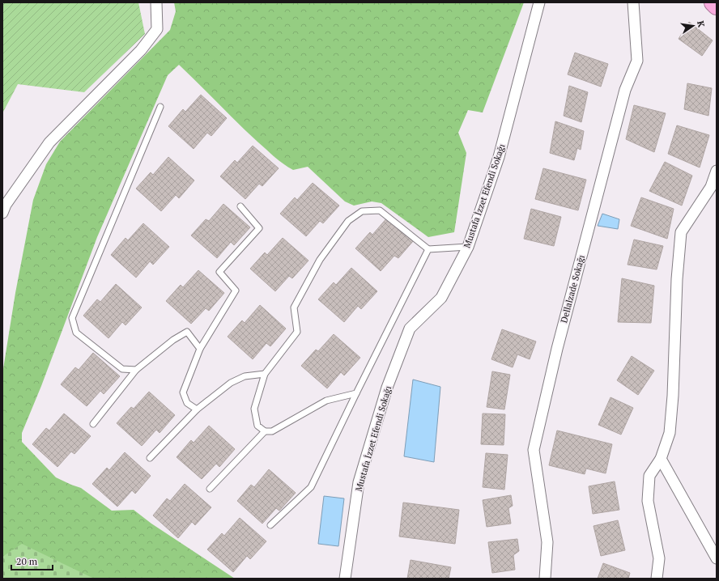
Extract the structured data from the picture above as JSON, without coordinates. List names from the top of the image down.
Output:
{
  "streets": {
    "street": ["Mustafa İzzet Efendi Sokağı", "Dellalzade Sokağı"]
  },
  "scale_bar": "20 m",
  "north": "right"
}
